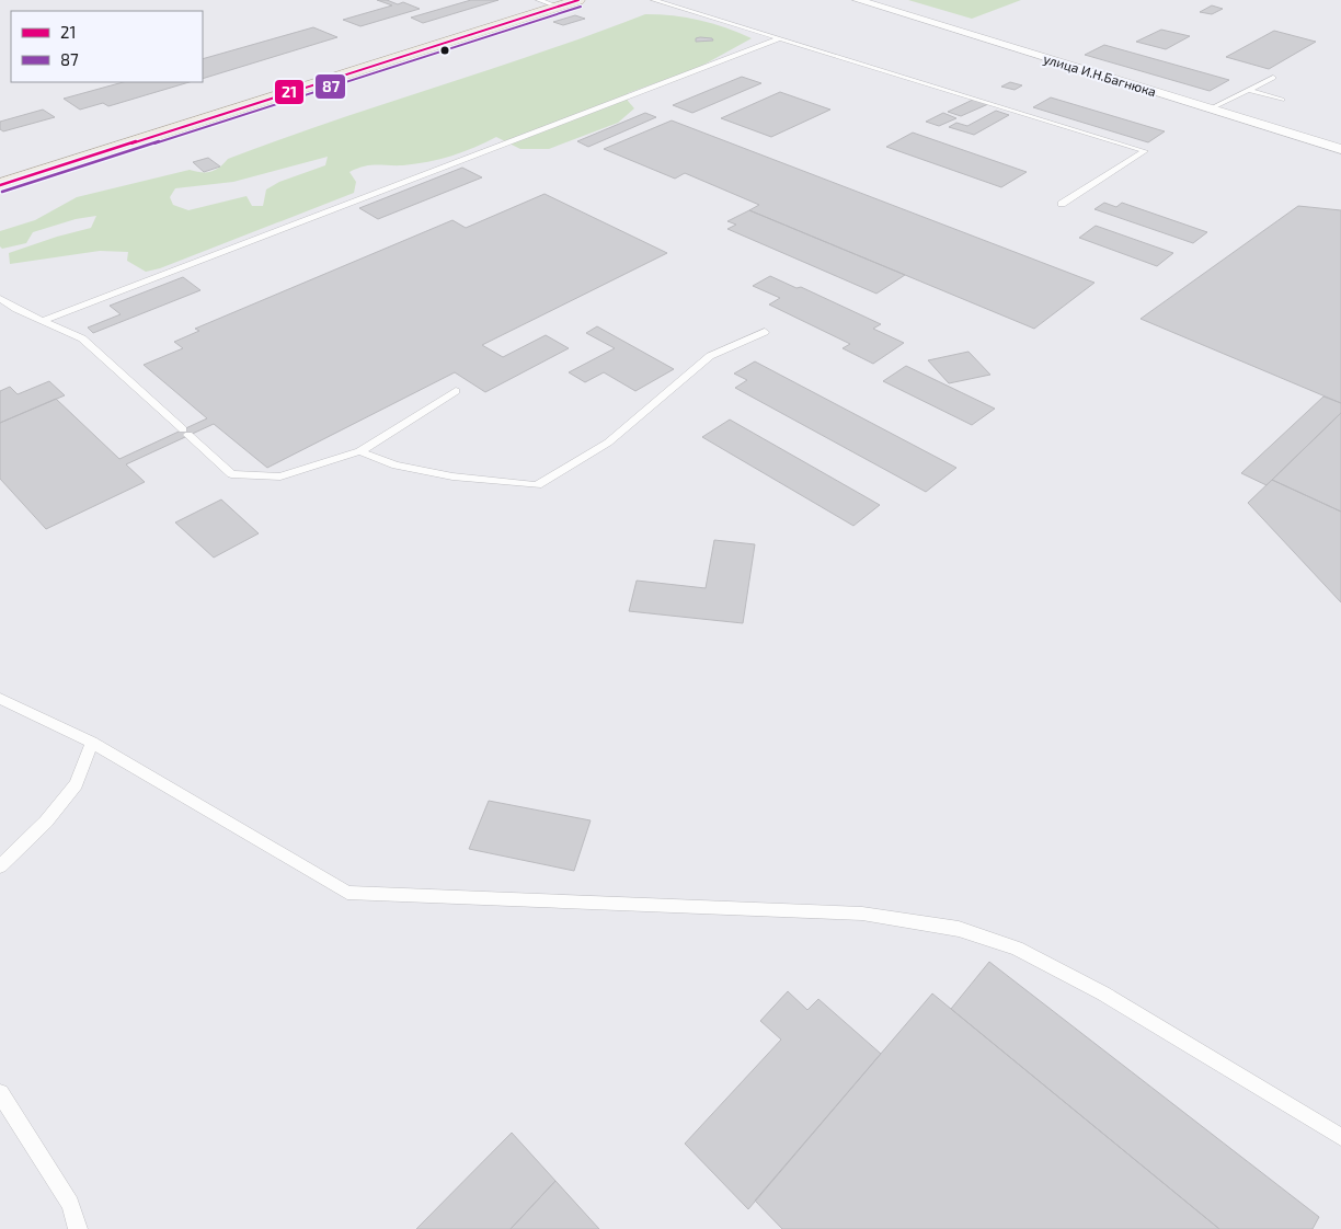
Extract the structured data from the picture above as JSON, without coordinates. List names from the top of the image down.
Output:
{
  "streets": {
    "street": ["улица И.Н.Багнюка"]
  },
  "lines": ["transit line 21", "transit line 87"],
  "legend": ["21", "87"]
}
